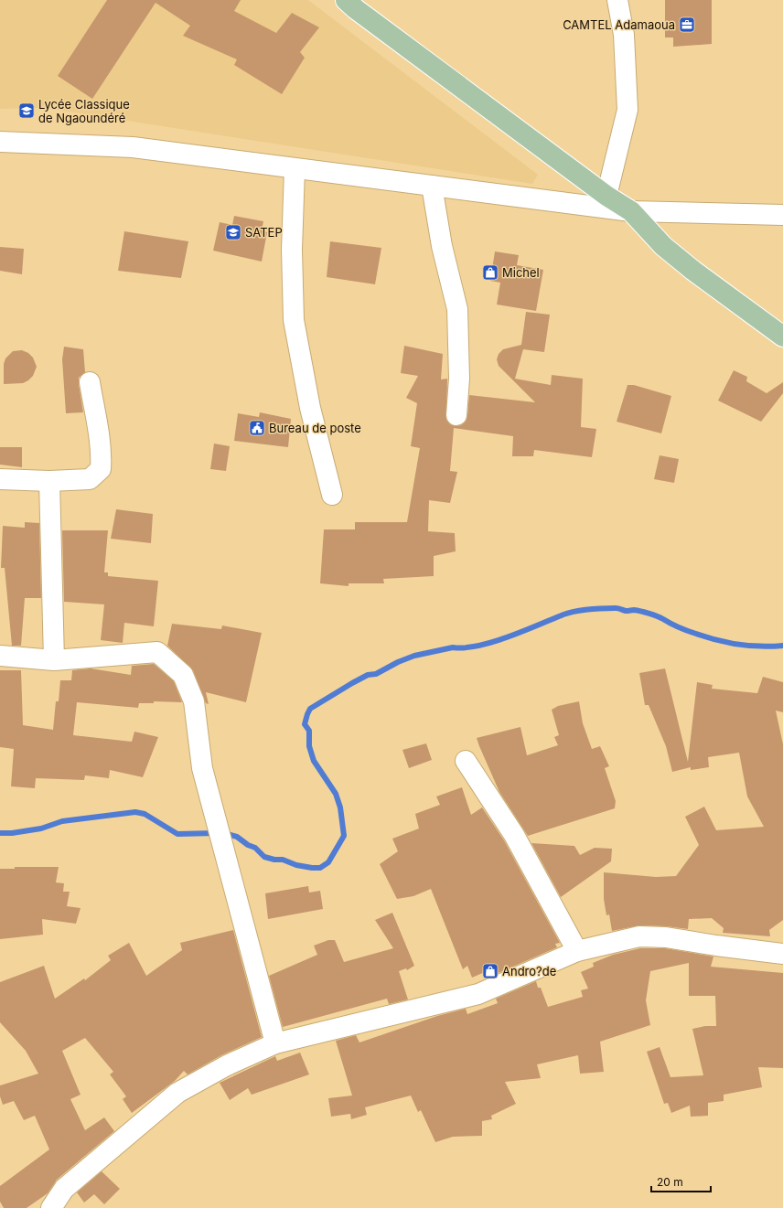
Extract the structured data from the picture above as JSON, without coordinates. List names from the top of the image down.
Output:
{
  "places": {
    "office": ["CAMTEL Adamaoua"],
    "school or university": ["Lycée Classique de Ngaoundéré", "SATEP"],
    "shop": ["Michel", "Andro?de"],
    "public building": ["Bureau de poste"]
  },
  "scale_bar": "20 m"
}
